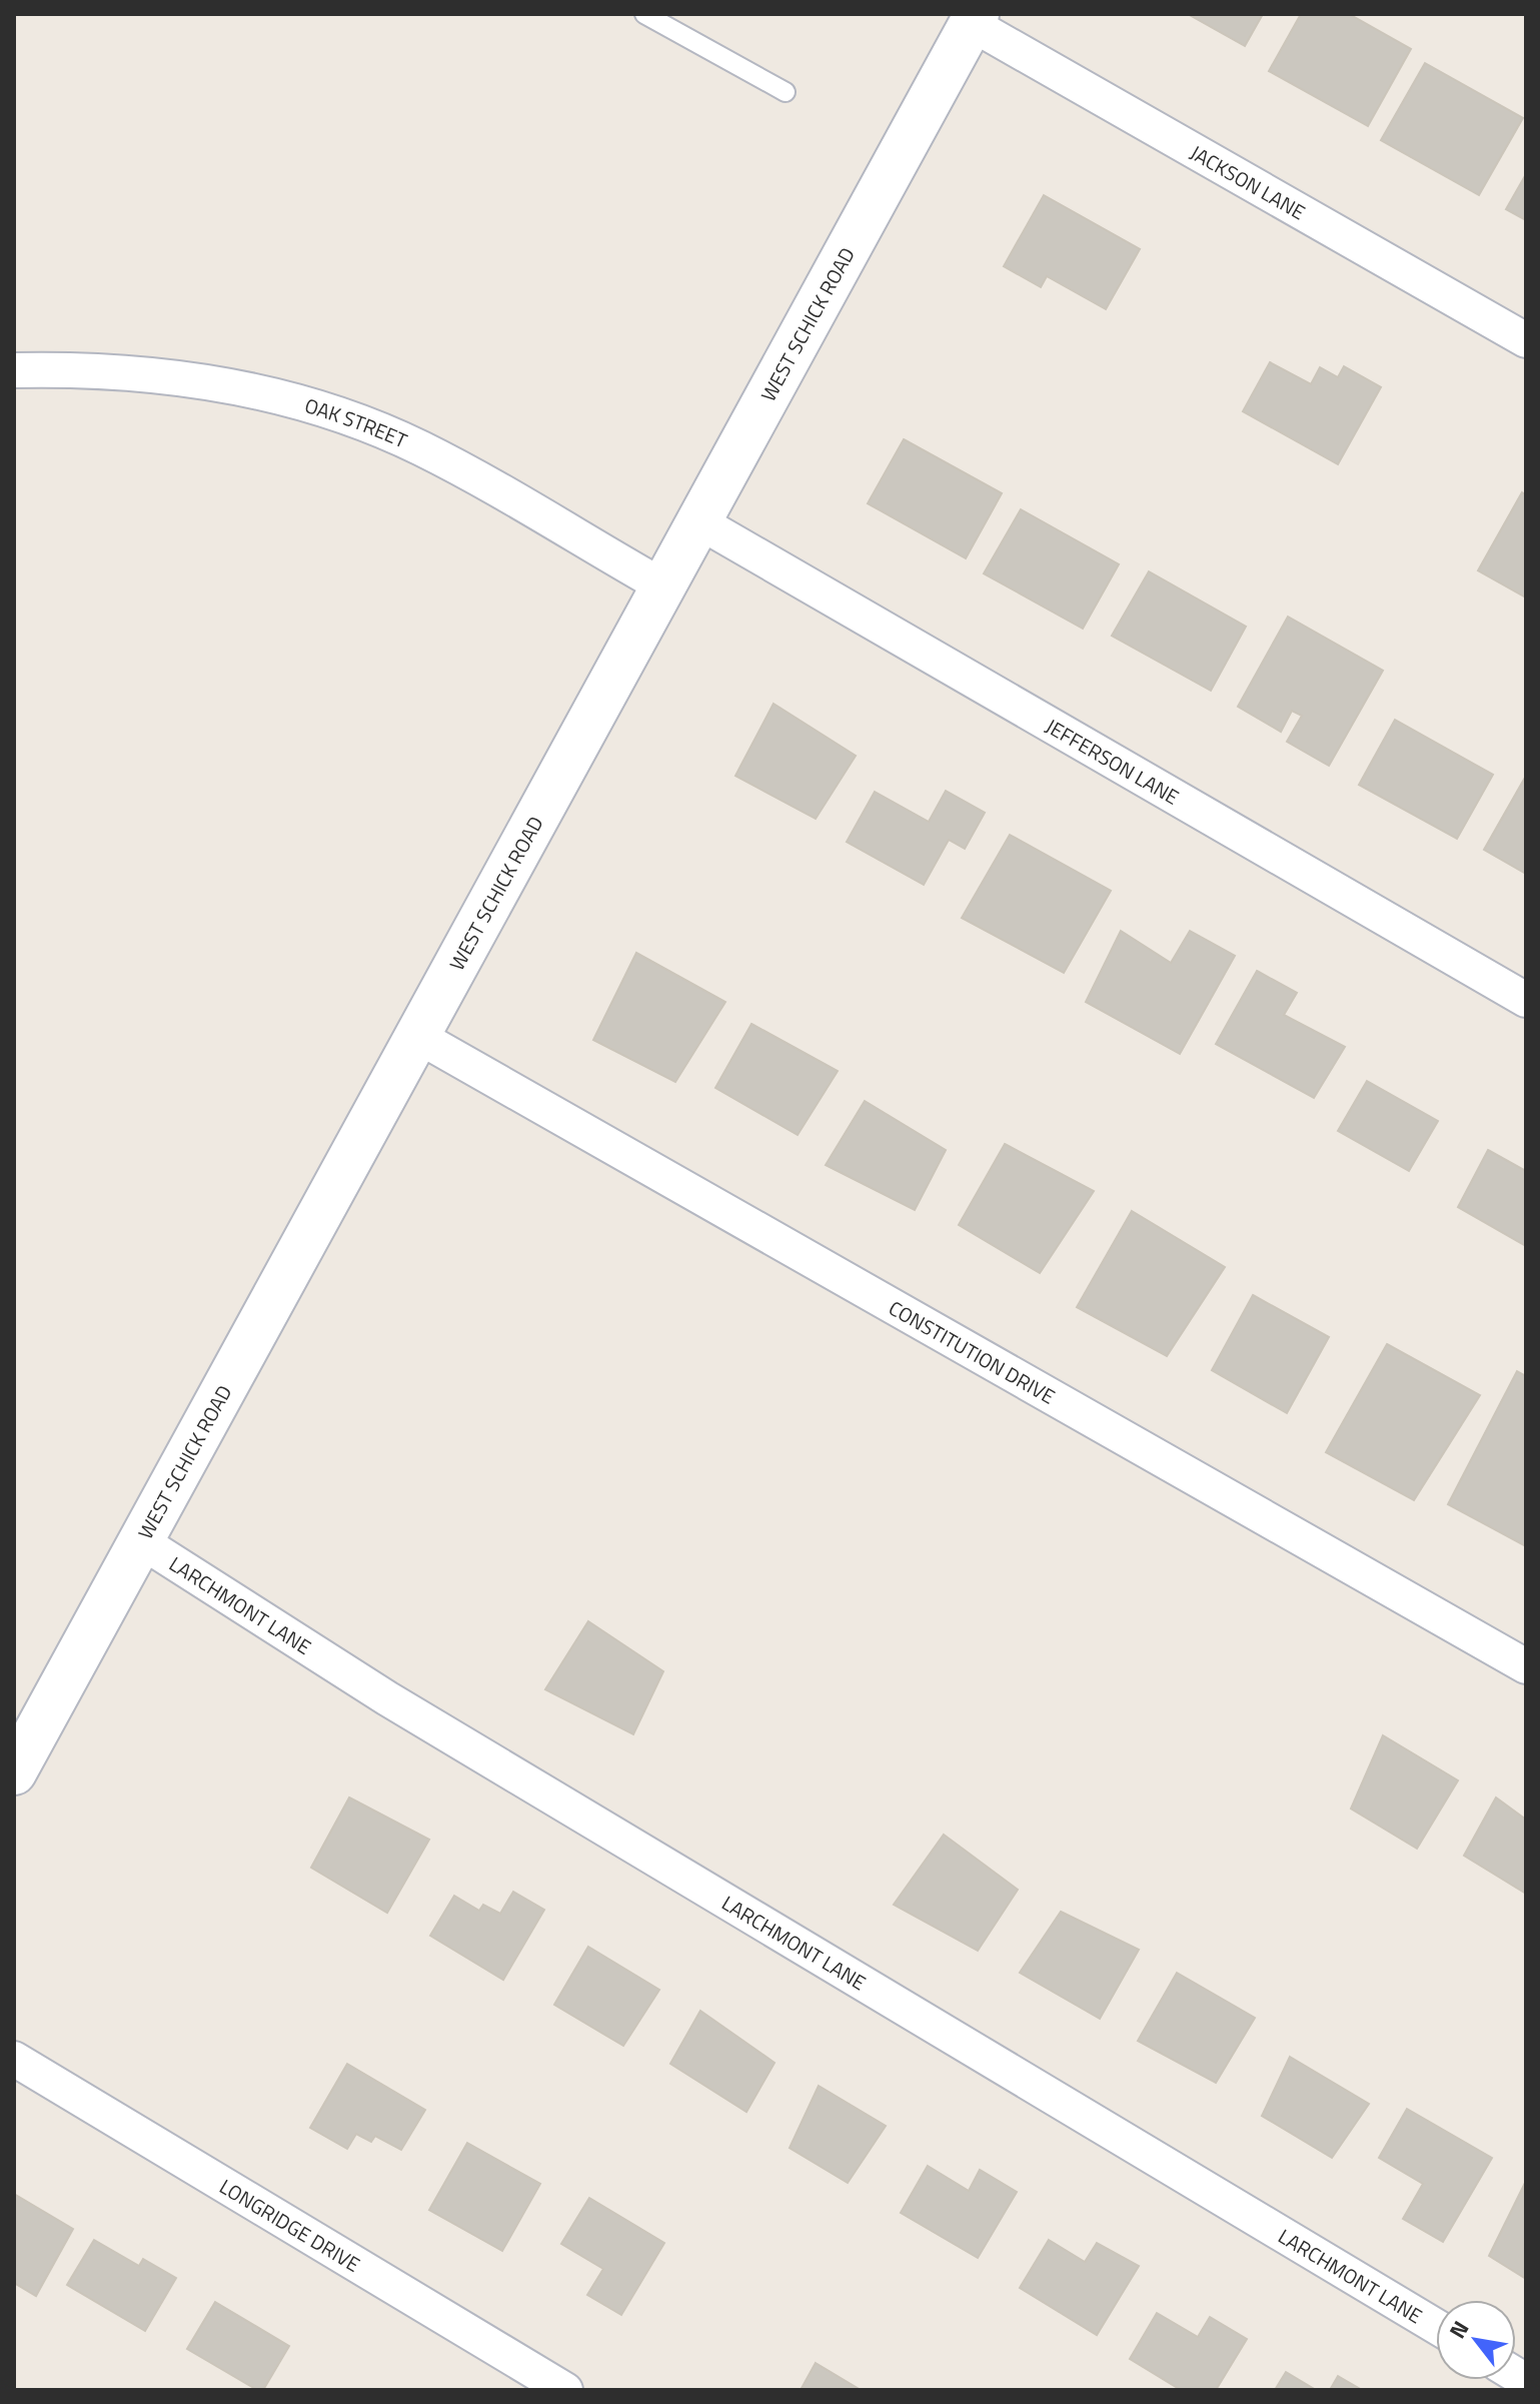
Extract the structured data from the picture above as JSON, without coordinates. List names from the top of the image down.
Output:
{
  "streets": {
    "street": [
      "JACKSON LANE",
      "WEST SCHICK ROAD",
      "OAK STREET",
      "JEFFERSON LANE",
      "CONSTITUTION DRIVE",
      "LARCHMONT LANE",
      "LONGRIDGE DRIVE"
    ]
  },
  "crossings": [
    ["JACKSON LANE", "WEST SCHICK ROAD"],
    ["WEST SCHICK ROAD", "OAK STREET"],
    ["WEST SCHICK ROAD", "JEFFERSON LANE"],
    ["WEST SCHICK ROAD", "CONSTITUTION DRIVE"],
    ["WEST SCHICK ROAD", "LARCHMONT LANE"]
  ],
  "north": "top left"
}
